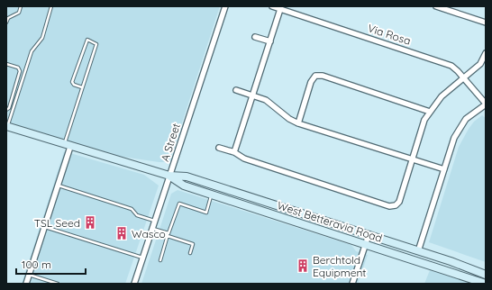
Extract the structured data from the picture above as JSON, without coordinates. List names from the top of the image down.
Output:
{
  "streets": {
    "street": ["Via Rosa", "A Street", "West Betteravia Road"]
  },
  "crossings": [
    ["A Street", "West Betteravia Road"]
  ],
  "places": {
    "building": ["TSL Seed", "Wasco", "Berchtold Equipment"]
  },
  "scale_bar": "100 m"
}
